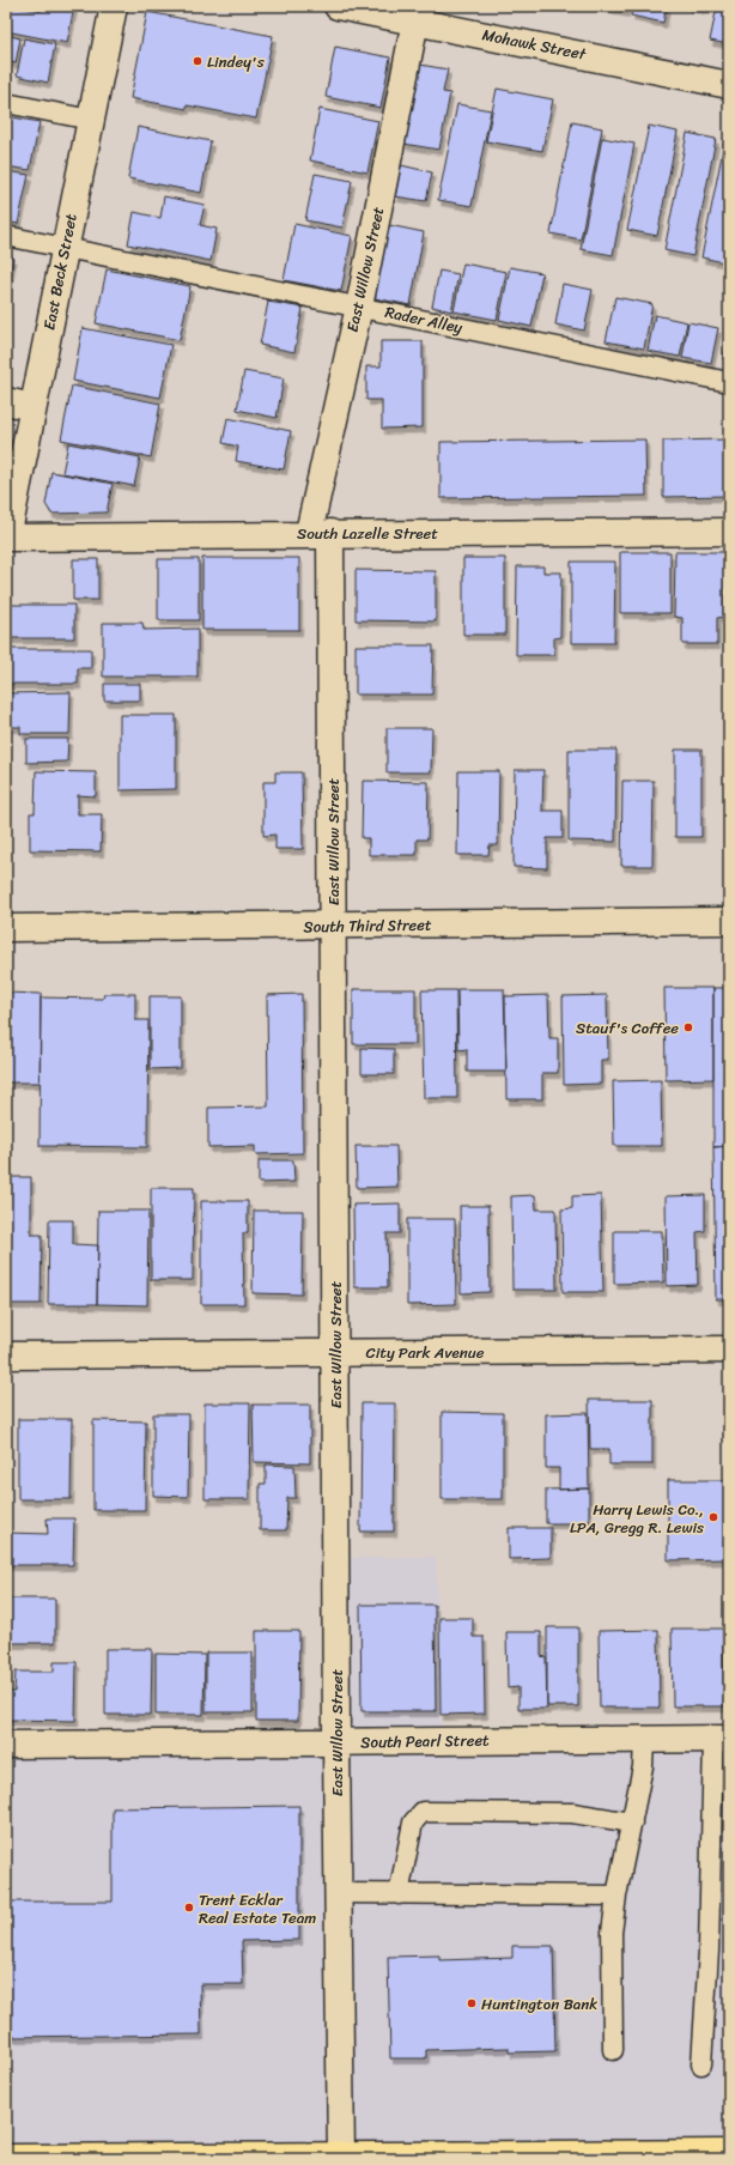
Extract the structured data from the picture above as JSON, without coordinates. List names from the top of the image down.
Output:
{
  "streets": {
    "street": [
      "Mohawk Street",
      "East Willow Street",
      "East Beck Street",
      "South Lazelle Street",
      "South Third Street",
      "City Park Avenue",
      "South Pearl Street"
    ],
    "lane": ["Rader Alley"]
  },
  "crossings": [
    ["Mohawk Street", "East Willow Street"],
    ["East Willow Street", "Rader Alley"],
    ["East Willow Street", "South Lazelle Street"],
    ["East Willow Street", "South Third Street"],
    ["East Willow Street", "City Park Avenue"],
    ["East Willow Street", "South Pearl Street"],
    ["East Beck Street", "Rader Alley"],
    ["East Beck Street", "South Lazelle Street"]
  ],
  "places": [
    "Lindey's",
    "Stauf's Coffee",
    "Harry Lewis Co., LPA, Gregg R. Lewis",
    "Trent Ecklar Real Estate Team",
    "Huntington Bank"
  ]
}
